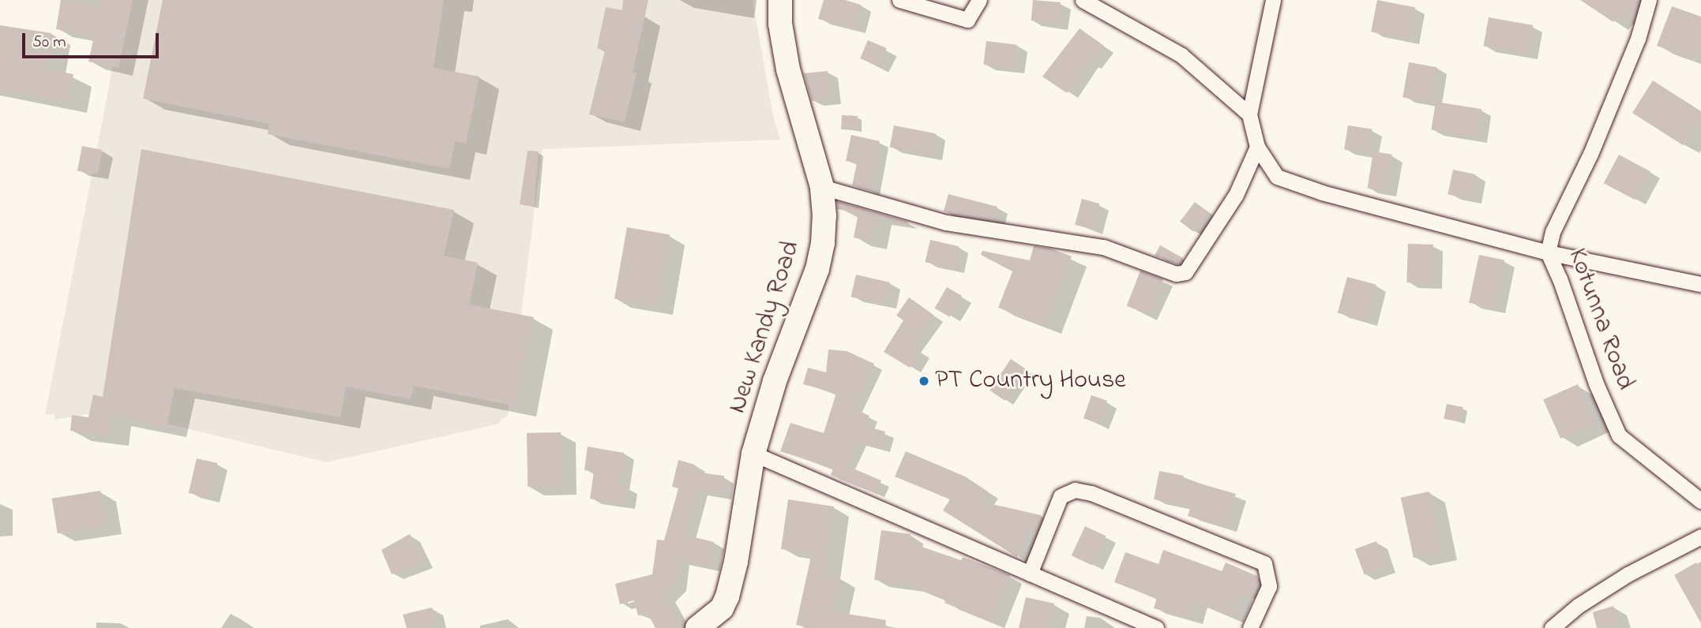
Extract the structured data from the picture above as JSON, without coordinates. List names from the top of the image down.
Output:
{
  "streets": {
    "main road": ["New Kandy Road"],
    "street": ["Kotunna Road"]
  },
  "places": ["PT Country House"],
  "scale_bar": "50 m"
}
